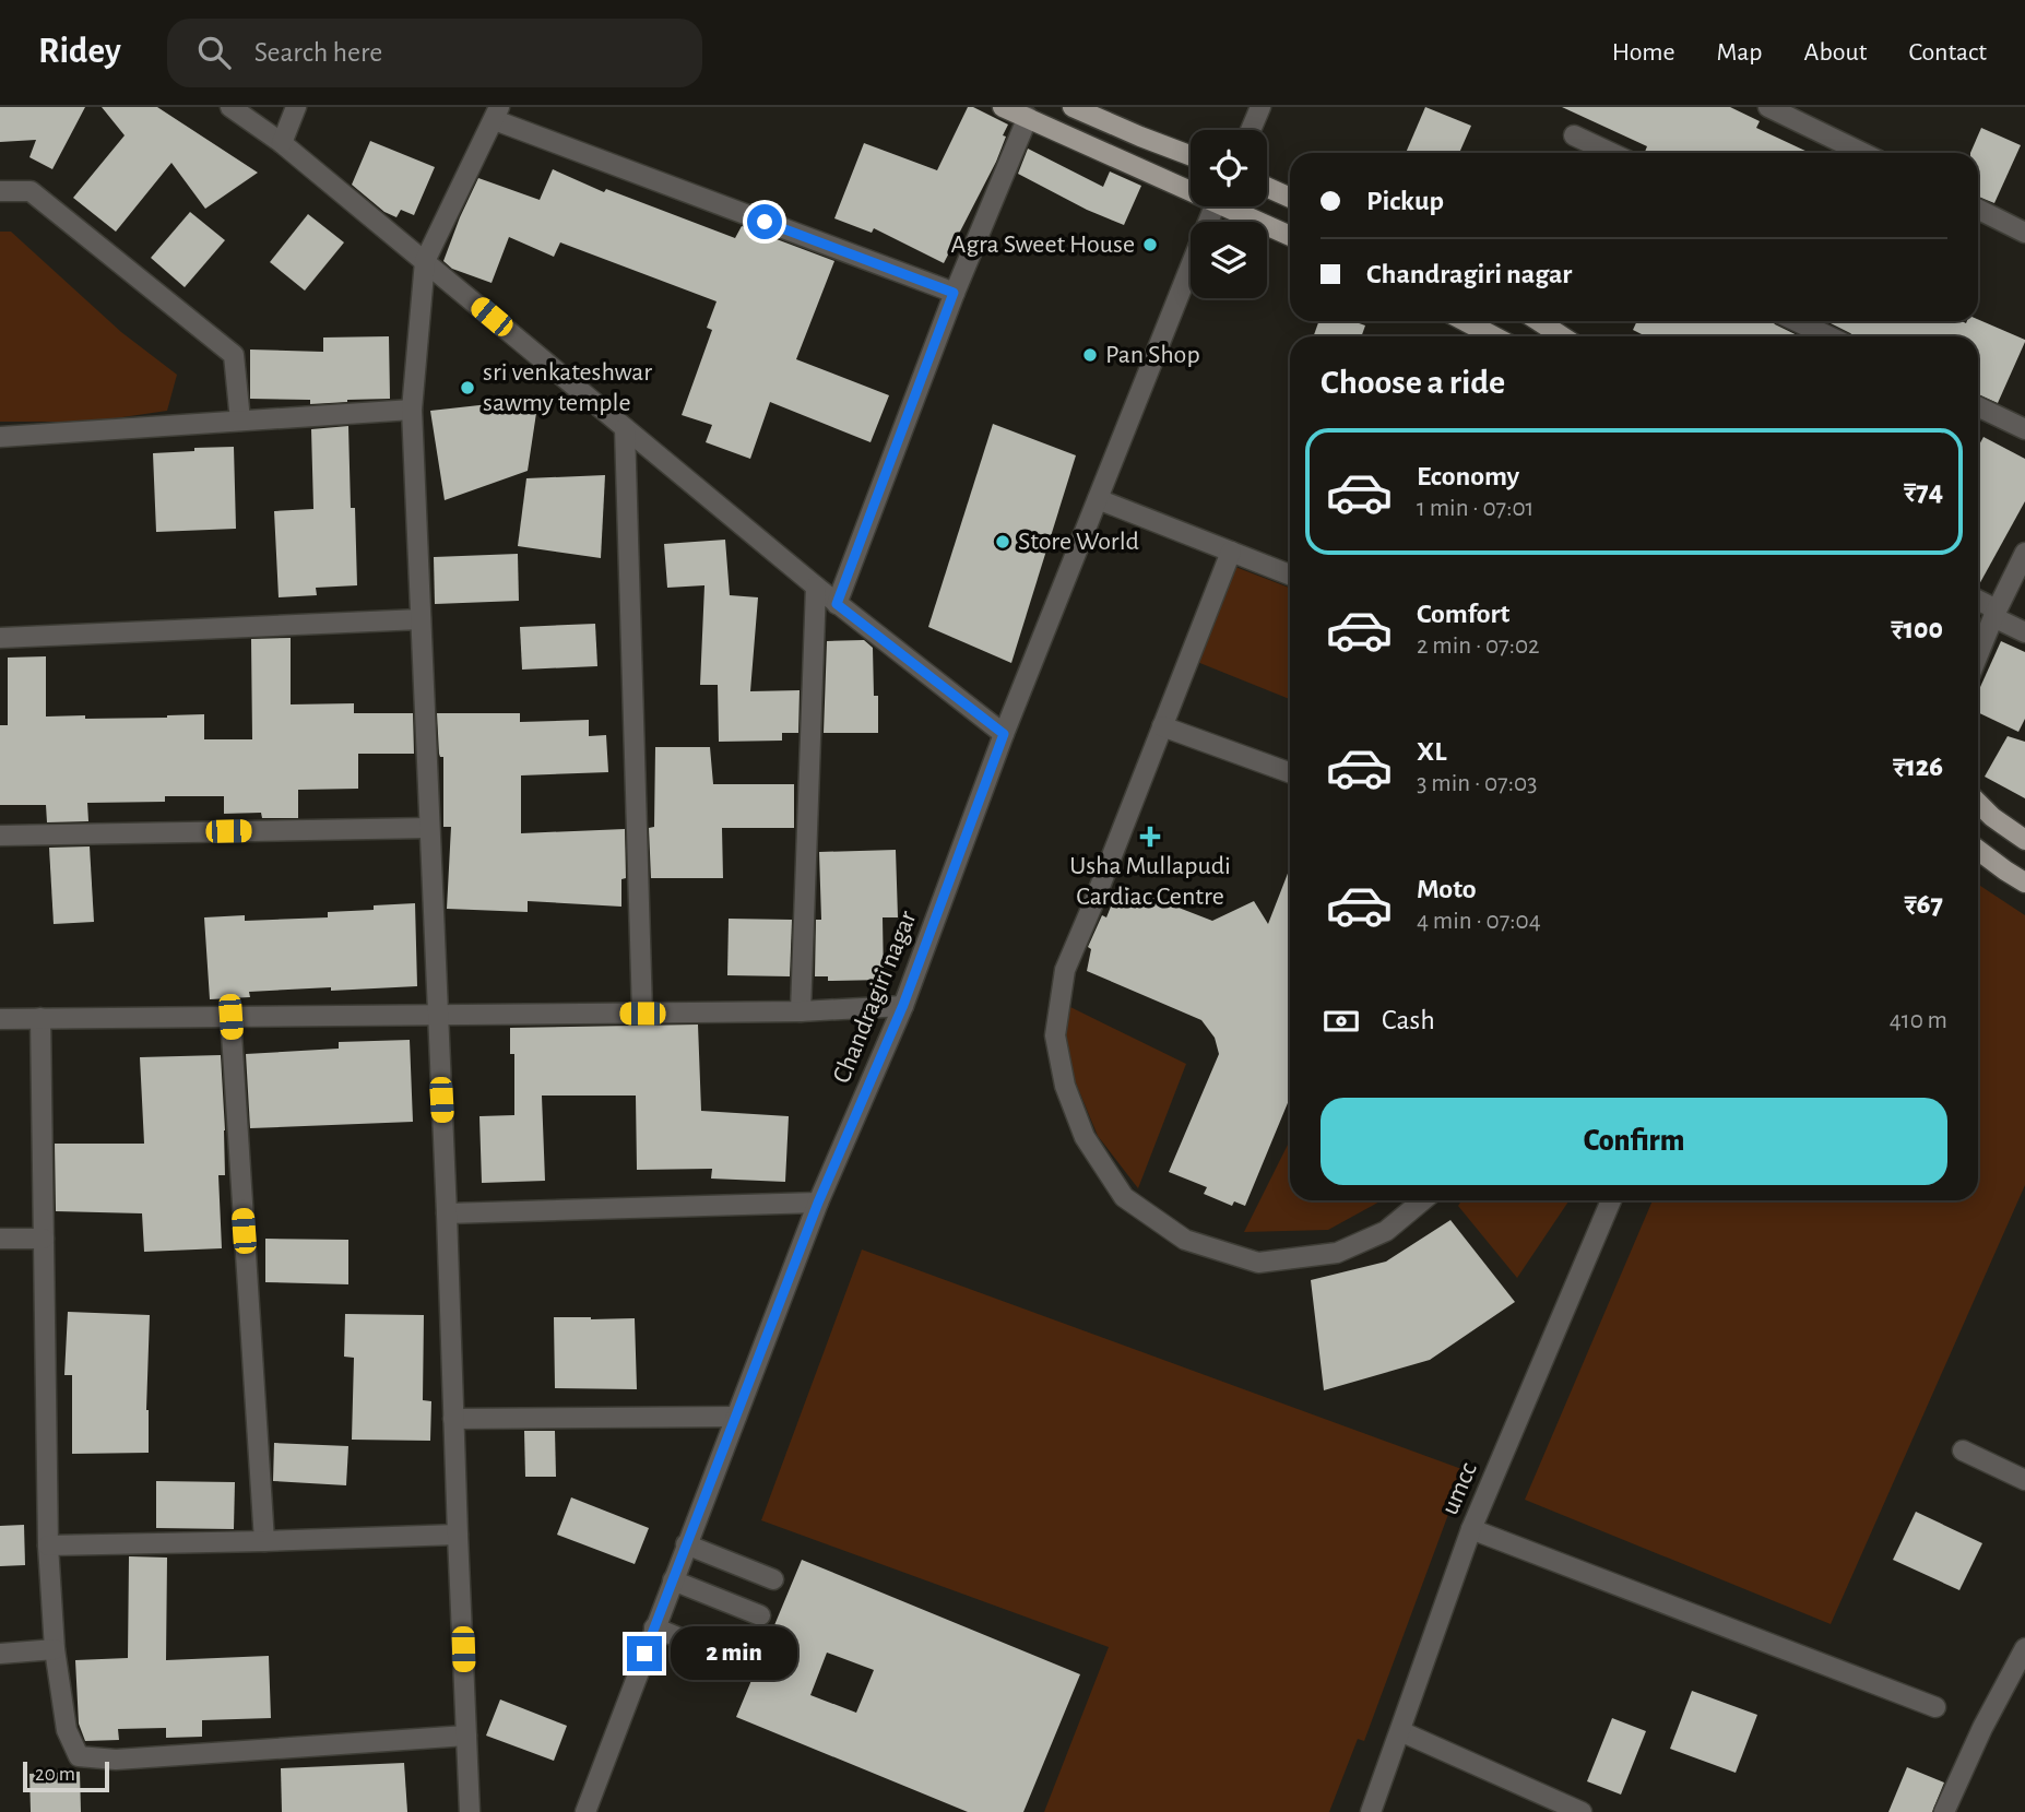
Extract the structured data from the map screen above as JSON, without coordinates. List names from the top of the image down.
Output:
{
  "streets": {
    "street": ["Chandragiri nagar", "umcc"]
  },
  "places": {
    "other": [
      "Agra Sweet House",
      "Pan Shop",
      "sri venkateshwar sawmy temple",
      "Store World"
    ],
    "health": ["Usha Mullapudi Cardiac Centre"]
  },
  "scale_bar": "20 m",
  "page": {
    "header": "Ridey",
    "search": "Search here",
    "nav": [
      "Home",
      "Map",
      "About",
      "Contact"
    ],
    "banner": ["Pickup", "Chandragiri nagar"],
    "heading": "Choose a ride",
    "list": [
      {
        "name": "Economy",
        "note": "1 min · 07:01",
        "value": "₹74"
      },
      {
        "name": "Comfort",
        "note": "2 min · 07:02",
        "value": "₹100"
      },
      {
        "name": "XL",
        "note": "3 min · 07:03",
        "value": "₹126"
      },
      {
        "name": "Moto",
        "note": "4 min · 07:04",
        "value": "₹67"
      }
    ],
    "pay": ["Cash", "410 m"],
    "buttons": "Confirm",
    "bubble": "2 min",
    "scale": "20 m"
  }
}
